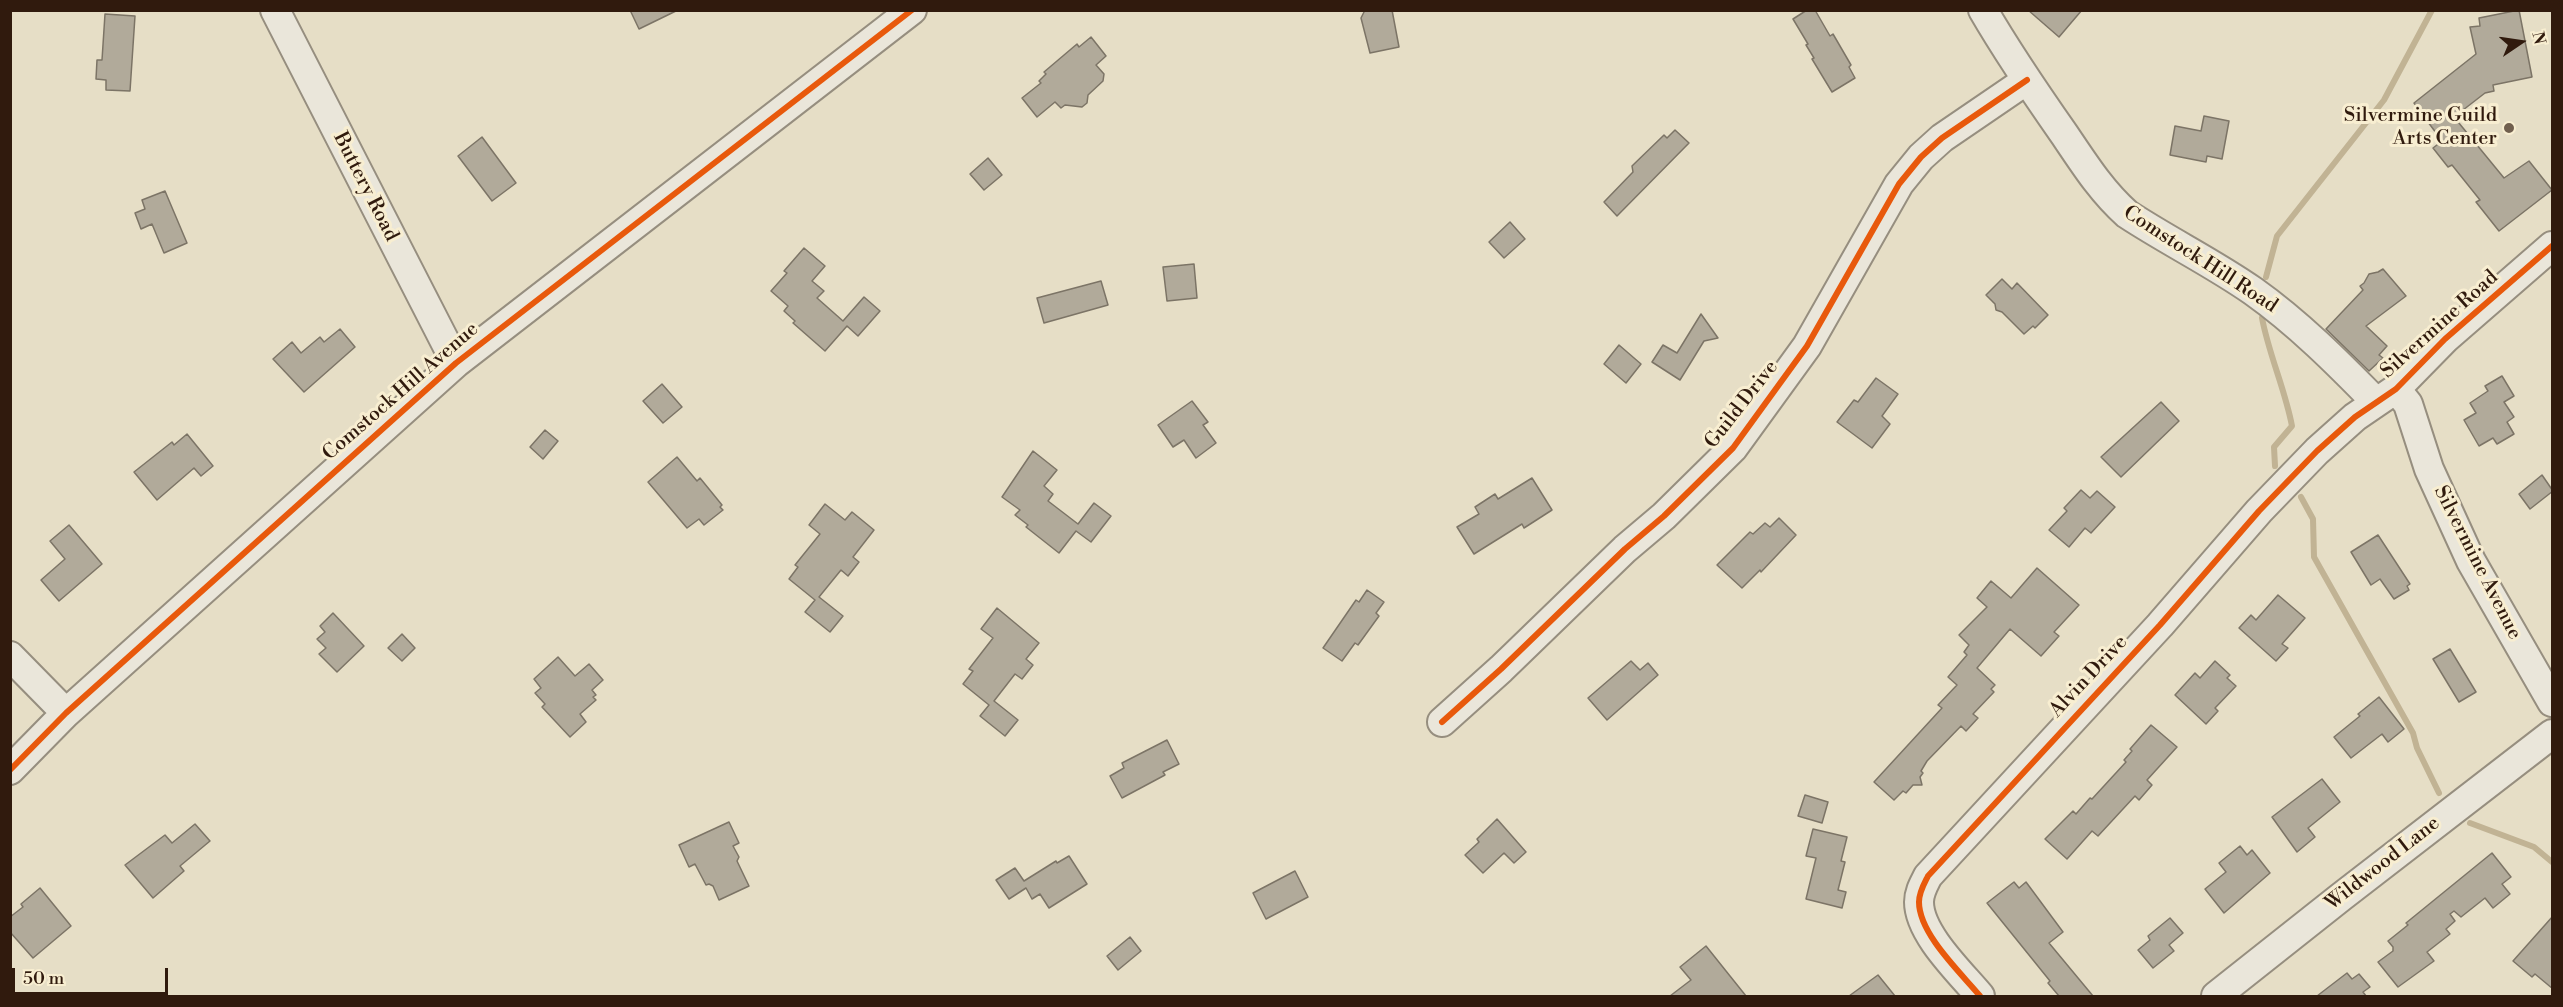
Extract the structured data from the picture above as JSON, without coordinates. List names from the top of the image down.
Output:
{
  "streets": {
    "street": [
      "Buttery Road",
      "Comstock Hill Road",
      "Silvermine Road",
      "Comstock Hill Avenue",
      "Guild Drive",
      "Silvermine Avenue",
      "Alvin Drive",
      "Wildwood Lane"
    ]
  },
  "crossings": [
    ["Buttery Road", "Comstock Hill Avenue"],
    ["Comstock Hill Road", "Silvermine Road"],
    ["Comstock Hill Road", "Guild Drive"],
    ["Comstock Hill Road", "Silvermine Avenue"],
    ["Comstock Hill Road", "Alvin Drive"],
    ["Silvermine Road", "Silvermine Avenue"],
    ["Silvermine Road", "Alvin Drive"],
    ["Silvermine Avenue", "Alvin Drive"]
  ],
  "places": ["Silvermine Guild Arts Center"],
  "scale_bar": "50 m",
  "north": "right"
}
